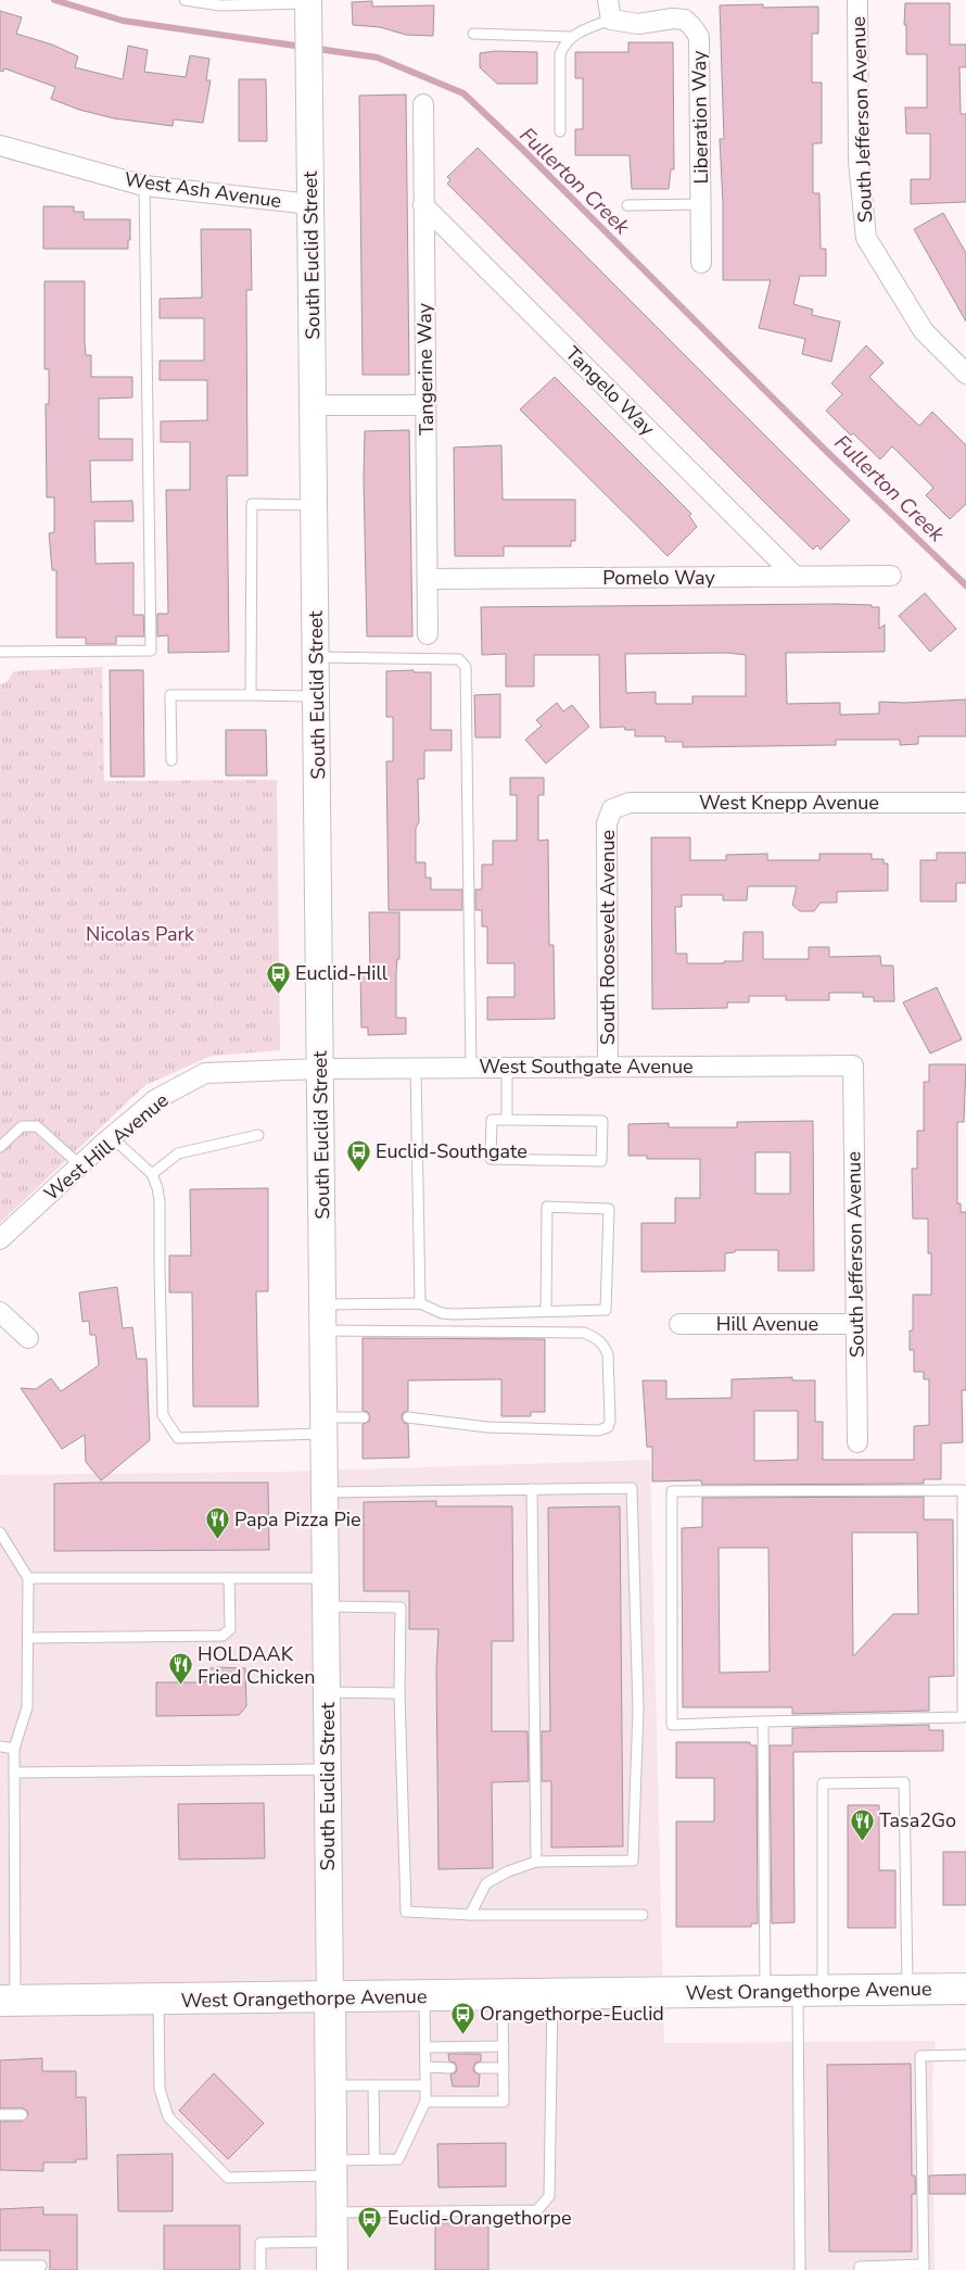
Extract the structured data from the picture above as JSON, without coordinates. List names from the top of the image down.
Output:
{
  "streets": {
    "main road": ["South Euclid Street", "West Orangethorpe Avenue"],
    "street": [
      "Liberation Way",
      "South Jefferson Avenue",
      "West Ash Avenue",
      "Tangerine Way",
      "Tangelo Way",
      "Pomelo Way",
      "West Knepp Avenue",
      "South Roosevelt Avenue",
      "West Southgate Avenue",
      "West Hill Avenue",
      "Hill Avenue"
    ]
  },
  "crossings": [
    ["South Jefferson Avenue", "West Southgate Avenue"],
    ["South Jefferson Avenue", "Hill Avenue"],
    ["West Ash Avenue", "South Euclid Street"],
    ["South Euclid Street", "West Southgate Avenue"],
    ["South Euclid Street", "West Hill Avenue"],
    ["South Euclid Street", "West Orangethorpe Avenue"],
    ["Tangerine Way", "Tangelo Way"],
    ["Tangerine Way", "Pomelo Way"],
    ["Tangelo Way", "Pomelo Way"],
    ["West Knepp Avenue", "South Roosevelt Avenue"],
    ["South Roosevelt Avenue", "West Southgate Avenue"],
    ["West Southgate Avenue", "West Hill Avenue"]
  ],
  "water": ["Fullerton Creek"],
  "parks": ["Nicolas Park"],
  "places": {
    "bus stop": [
      "Euclid-Hill",
      "Euclid-Southgate",
      "Orangethorpe-Euclid",
      "Euclid-Orangethorpe"
    ],
    "restaurant": ["Papa Pizza Pie", "HOLDAAK Fried Chicken", "Tasa2Go"]
  }
}
